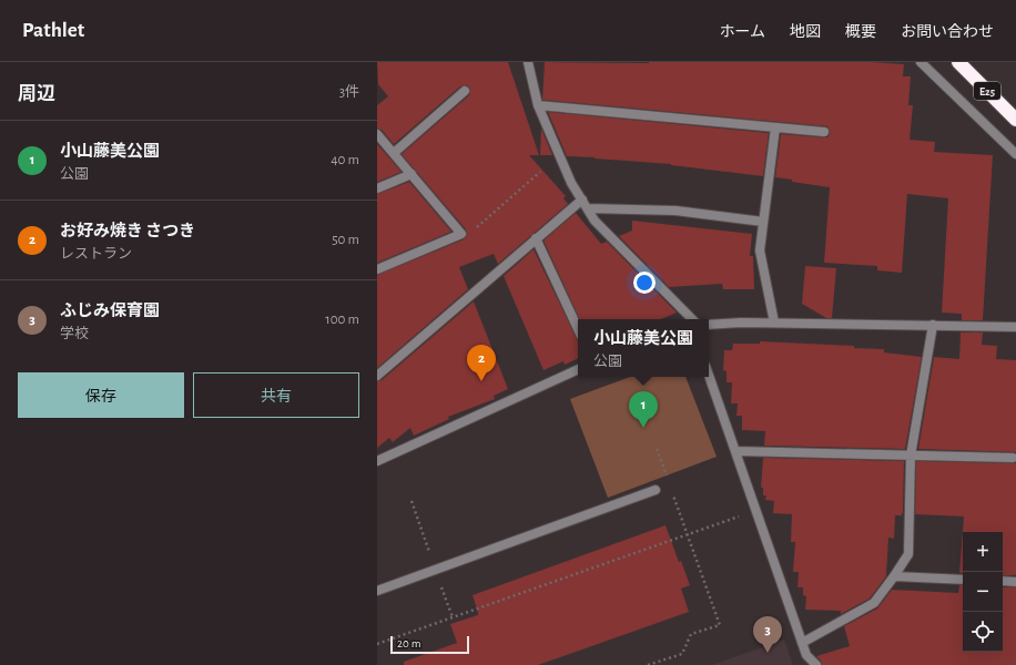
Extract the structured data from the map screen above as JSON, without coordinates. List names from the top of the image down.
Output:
{
  "streets": {
    "highway": ["E25"]
  },
  "scale_bar": "20 m",
  "page": {
    "header": "Pathlet",
    "nav": [
      "ホーム",
      "地図",
      "概要",
      "お問い合わせ"
    ],
    "heading": ["周辺", "3件"],
    "list": [
      {
        "mark": "1",
        "name": "小山藤美公園",
        "note": "公園",
        "value": "40 m"
      },
      {
        "mark": "2",
        "name": "お好み焼き さつき",
        "note": "レストラン",
        "value": "50 m"
      },
      {
        "mark": "3",
        "name": "ふじみ保育園",
        "note": "学校",
        "value": "100 m"
      }
    ],
    "popup": ["小山藤美公園", "公園"],
    "pins": ["2", "1", "3"],
    "buttons": ["保存", "共有"],
    "map_buttons": ["+", "−"],
    "scale": "20 m"
  }
}
